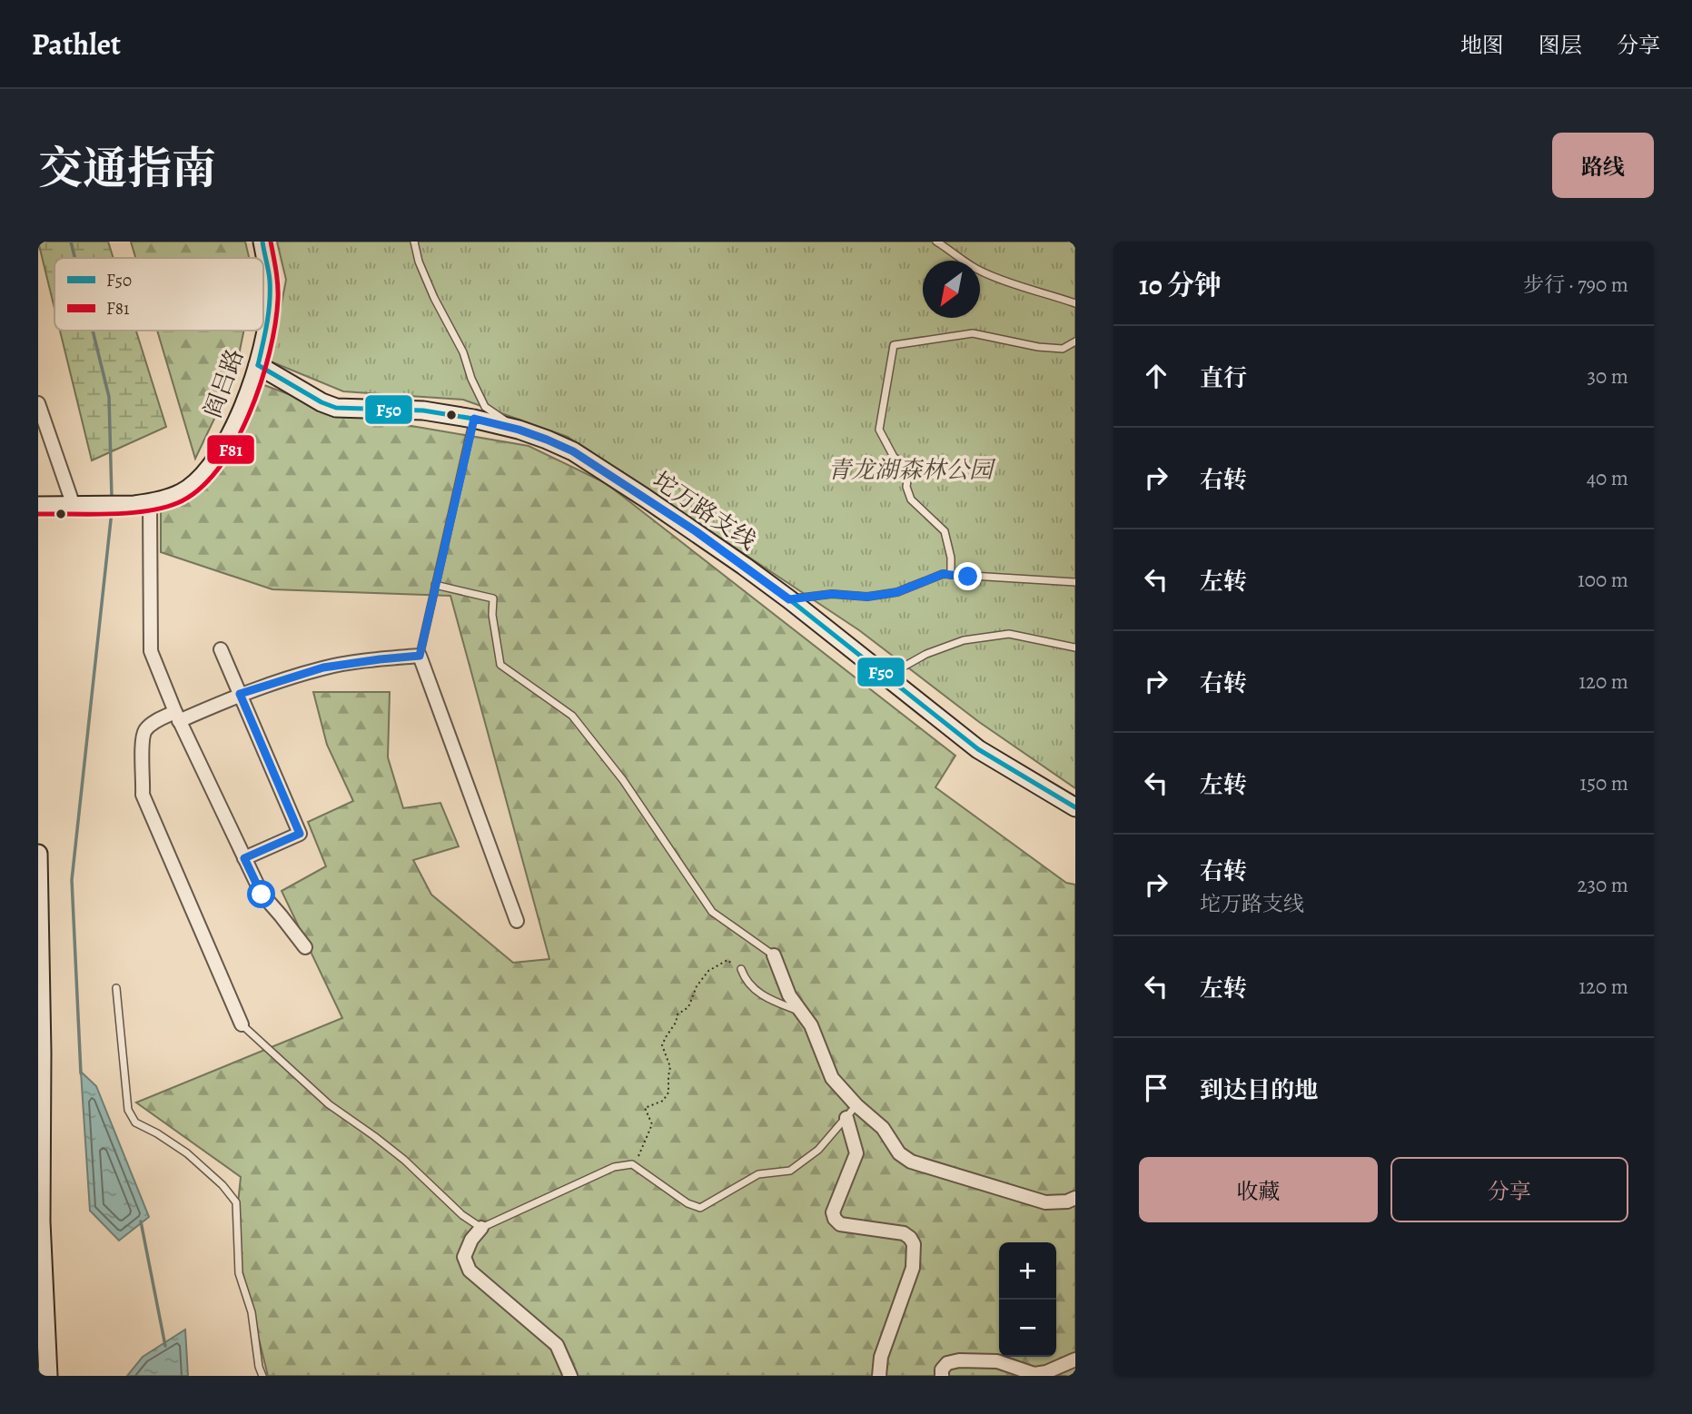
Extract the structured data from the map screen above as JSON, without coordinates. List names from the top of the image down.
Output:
{
  "streets": {
    "main road": ["阎吕路", "坨万路支线"]
  },
  "crossings": [
    ["阎吕路", "坨万路支线"]
  ],
  "parks": ["青龙湖森林公园"],
  "lines": ["transit line F50", "transit line F81"],
  "legend": ["F50", "F81"],
  "north": "bottom left",
  "page": {
    "header": "Pathlet",
    "nav": ["地图", "图层", "分享"],
    "title": "交通指南",
    "buttons": [
      "路线",
      ["收藏", "分享"]
    ],
    "heading": ["10 分钟", "步行 · 790 m"],
    "list": [
      ["直行", "30 m"],
      ["右转", "40 m"],
      ["左转", "100 m"],
      ["右转", "120 m"],
      ["左转", "150 m"],
      ["右转", "坨万路支线", "230 m"],
      ["左转", "120 m"],
      "到达目的地"
    ],
    "map_buttons": ["+", "−"]
  }
}
